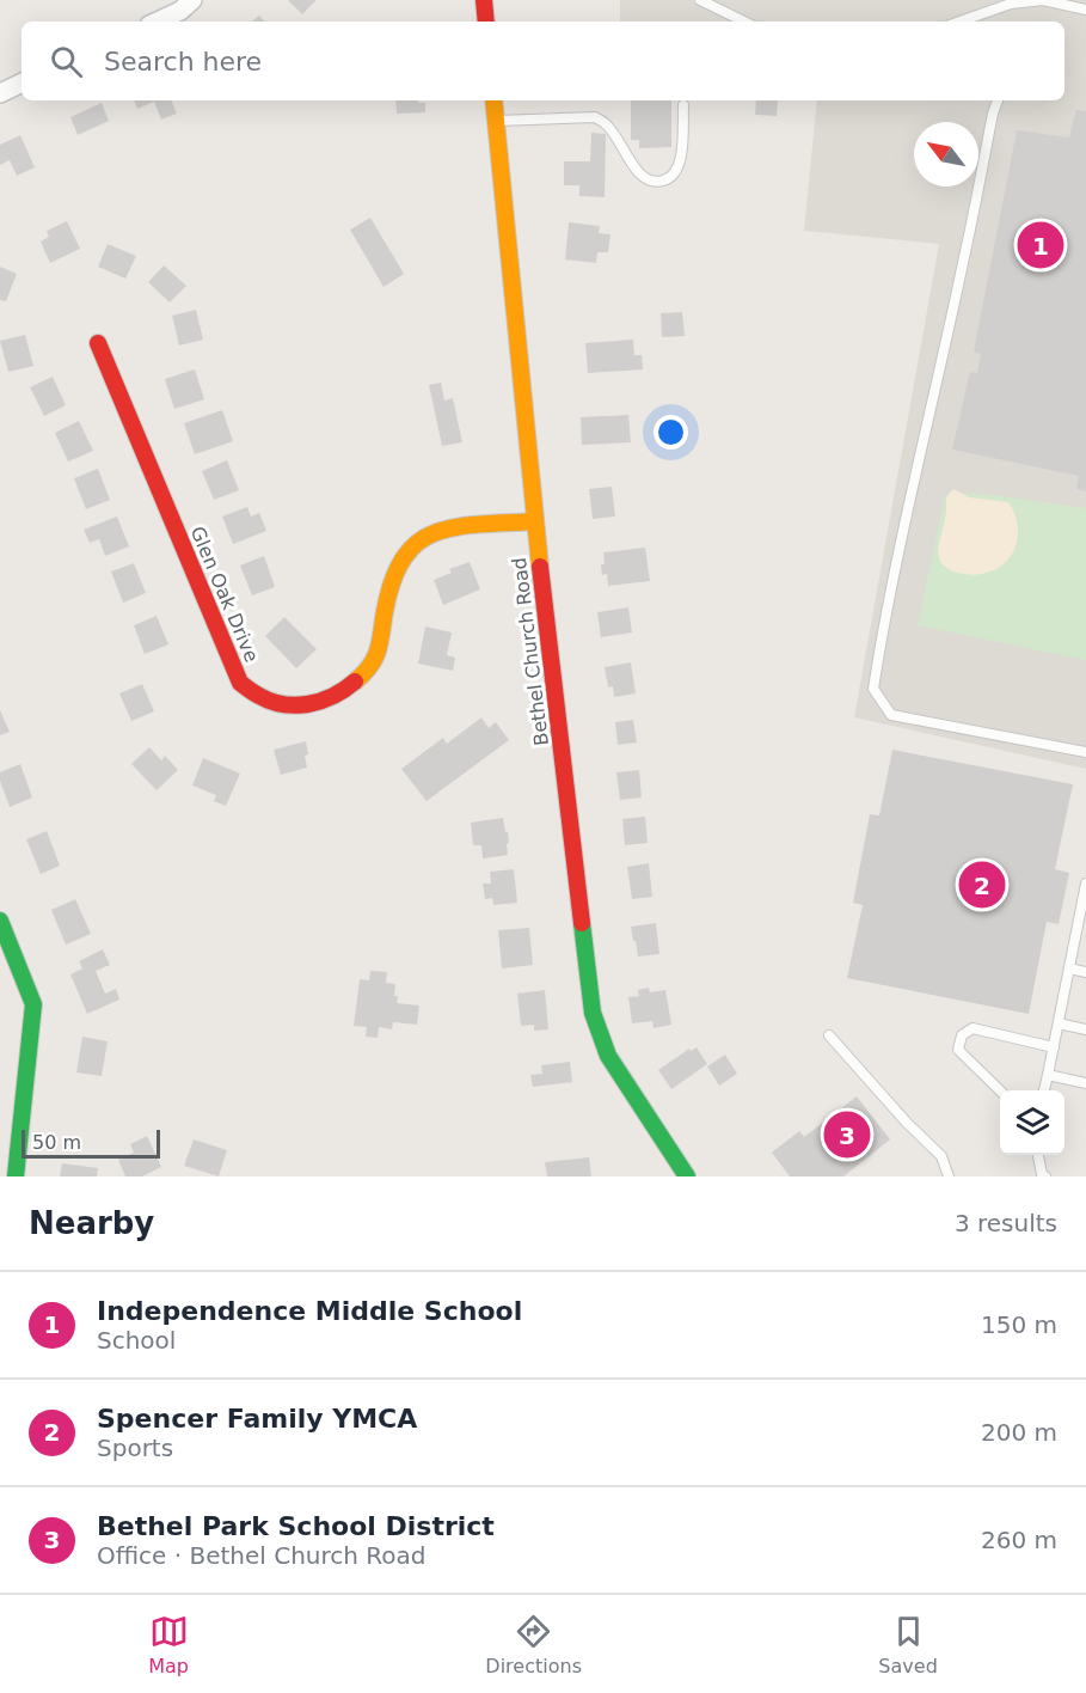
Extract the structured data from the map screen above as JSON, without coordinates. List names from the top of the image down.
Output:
{
  "streets": {
    "street": ["Glen Oak Drive", "Bethel Church Road"]
  },
  "crossings": [
    ["Glen Oak Drive", "Bethel Church Road"]
  ],
  "scale_bar": "50 m",
  "north": "top left",
  "page": {
    "search": "Search here",
    "pins": ["1", "2", "3"],
    "scale": "50 m",
    "heading": ["Nearby", "3 results"],
    "list": [
      {
        "mark": "1",
        "name": "Independence Middle School",
        "note": "School",
        "value": "150 m"
      },
      {
        "mark": "2",
        "name": "Spencer Family YMCA",
        "note": "Sports",
        "value": "200 m"
      },
      {
        "mark": "3",
        "name": "Bethel Park School District",
        "note": "Office · Bethel Church Road",
        "value": "260 m"
      }
    ],
    "nav": ["Map", "Directions", "Saved"]
  }
}
